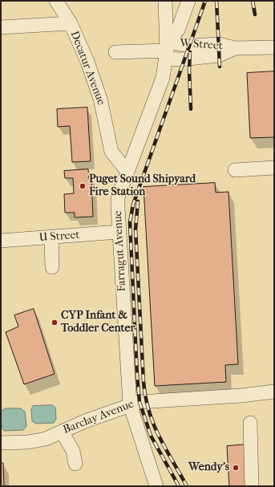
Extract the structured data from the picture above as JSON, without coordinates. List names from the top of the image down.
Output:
{
  "streets": {
    "street": [
      "W Street",
      "Decatur Avenue",
      "U Street",
      "Farragut Avenue",
      "Barclay Avenue"
    ]
  },
  "crossings": [
    ["W Street", "Farragut Avenue"],
    ["Decatur Avenue", "Farragut Avenue"],
    ["U Street", "Farragut Avenue"],
    ["Farragut Avenue", "Barclay Avenue"]
  ],
  "places": ["Puget Sound Shipyard Fire Station", "CYP Infant & Toddler Center", "Wendy's"]
}
